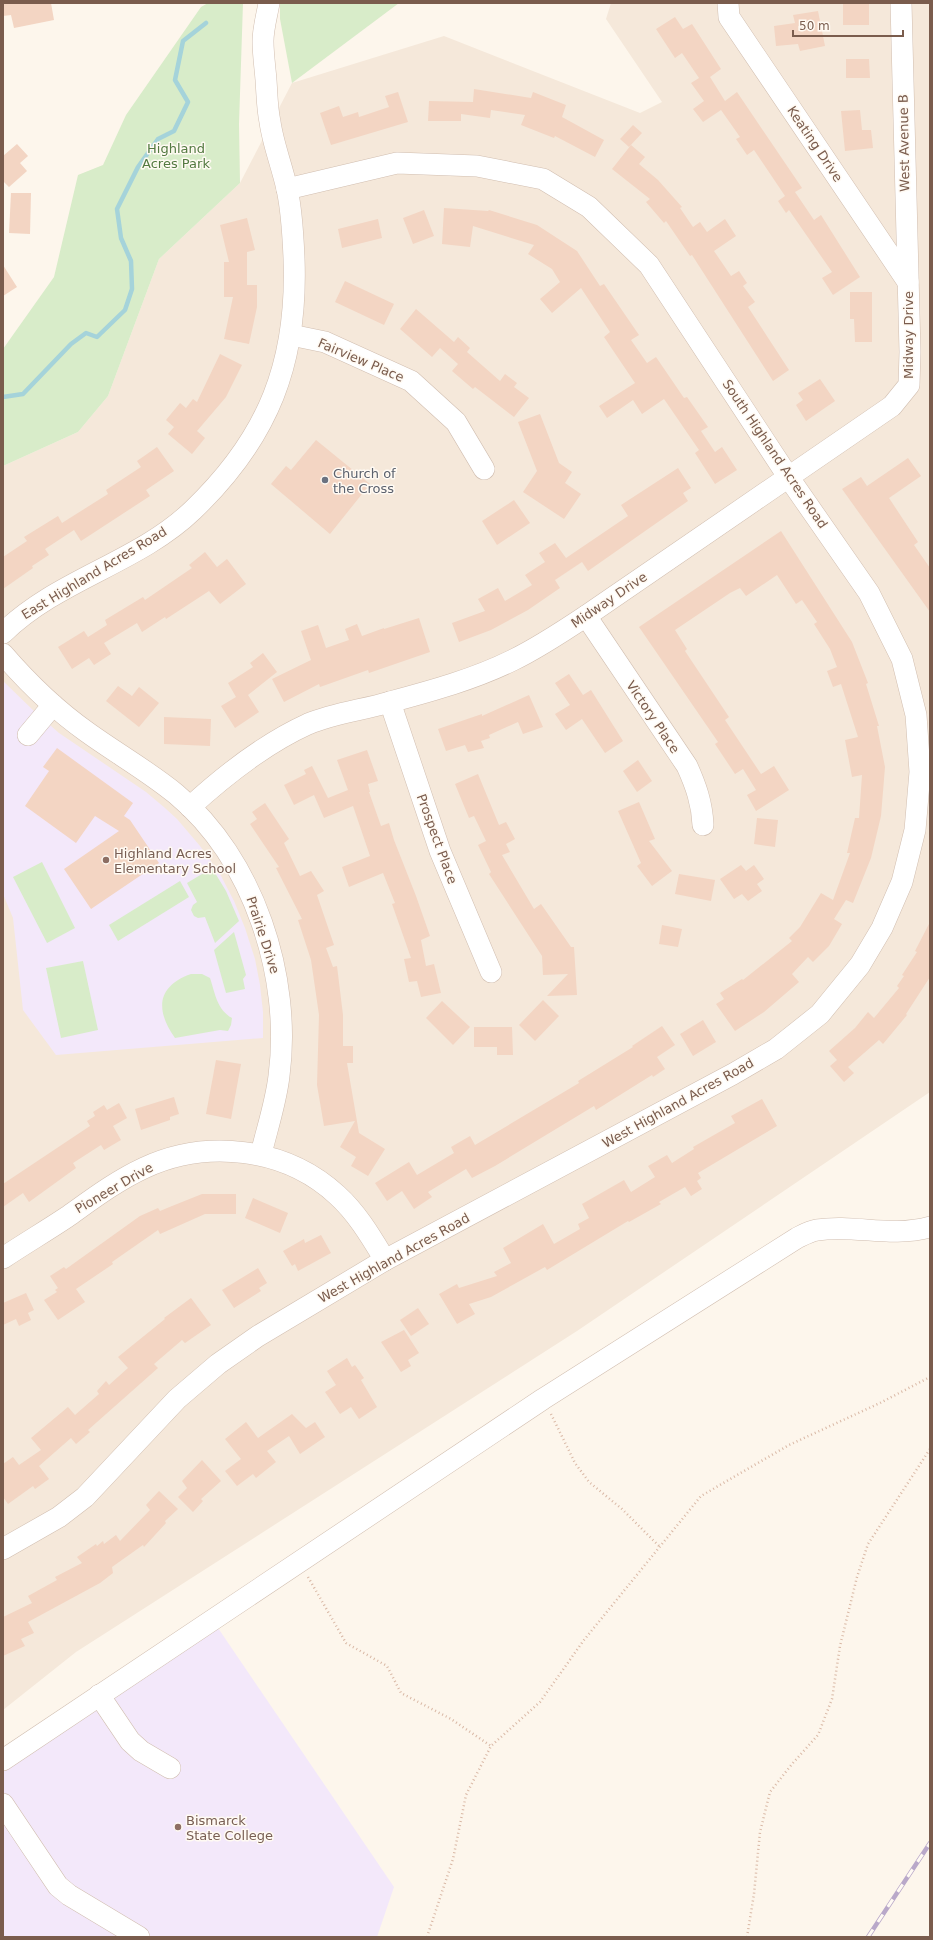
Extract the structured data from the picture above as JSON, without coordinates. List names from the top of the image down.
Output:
{
  "streets": {
    "street": [
      "West Avenue B",
      "Keating Drive",
      "Midway Drive",
      "Fairview Place",
      "South Highland Acres Road",
      "East Highland Acres Road",
      "Victory Place",
      "Prospect Place",
      "Prairie Drive",
      "West Highland Acres Road",
      "Pioneer Drive"
    ]
  },
  "crossings": [
    ["West Avenue B", "Keating Drive"],
    ["West Avenue B", "Midway Drive"],
    ["Keating Drive", "Midway Drive"],
    ["Midway Drive", "South Highland Acres Road"],
    ["Midway Drive", "Victory Place"],
    ["Midway Drive", "Prospect Place"],
    ["Midway Drive", "Prairie Drive"],
    ["Fairview Place", "East Highland Acres Road"],
    ["South Highland Acres Road", "East Highland Acres Road"],
    ["South Highland Acres Road", "West Highland Acres Road"],
    ["Prairie Drive", "Pioneer Drive"],
    ["West Highland Acres Road", "Pioneer Drive"]
  ],
  "parks": ["Highland Acres Park"],
  "places": ["Church of the Cross", "Highland Acres Elementary School", "Bismarck State College"],
  "scale_bar": "50 m"
}
